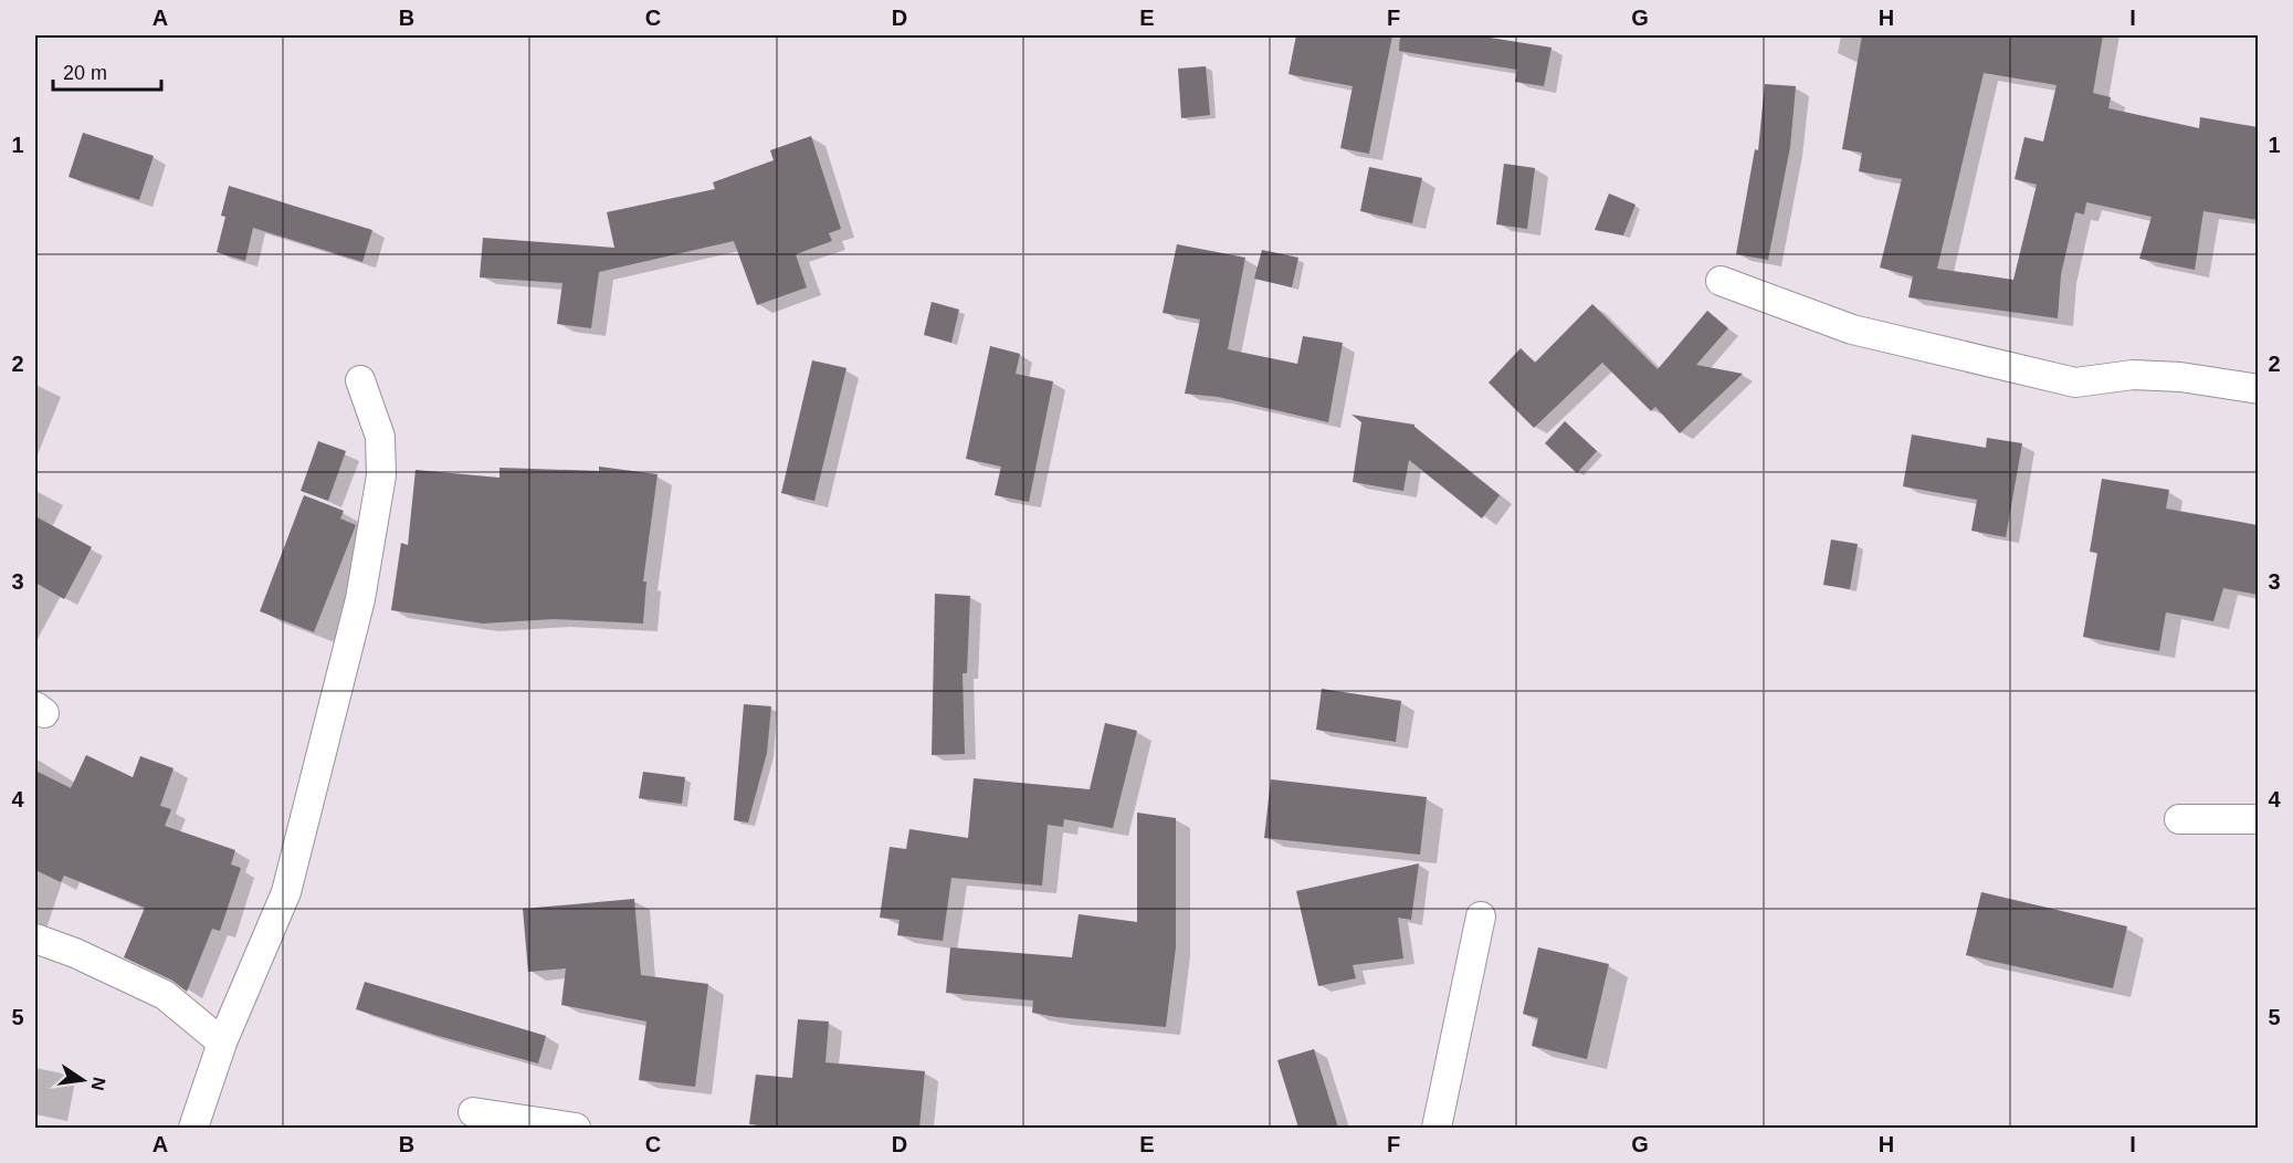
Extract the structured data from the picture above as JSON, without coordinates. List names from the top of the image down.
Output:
{
  "scale_bar": "20 m",
  "north": "right",
  "grid": {
    "columns": [
      "A",
      "B",
      "C",
      "D",
      "E",
      "F",
      "G",
      "H",
      "I"
    ],
    "rows": [
      "1",
      "2",
      "3",
      "4",
      "5"
    ]
  }
}
